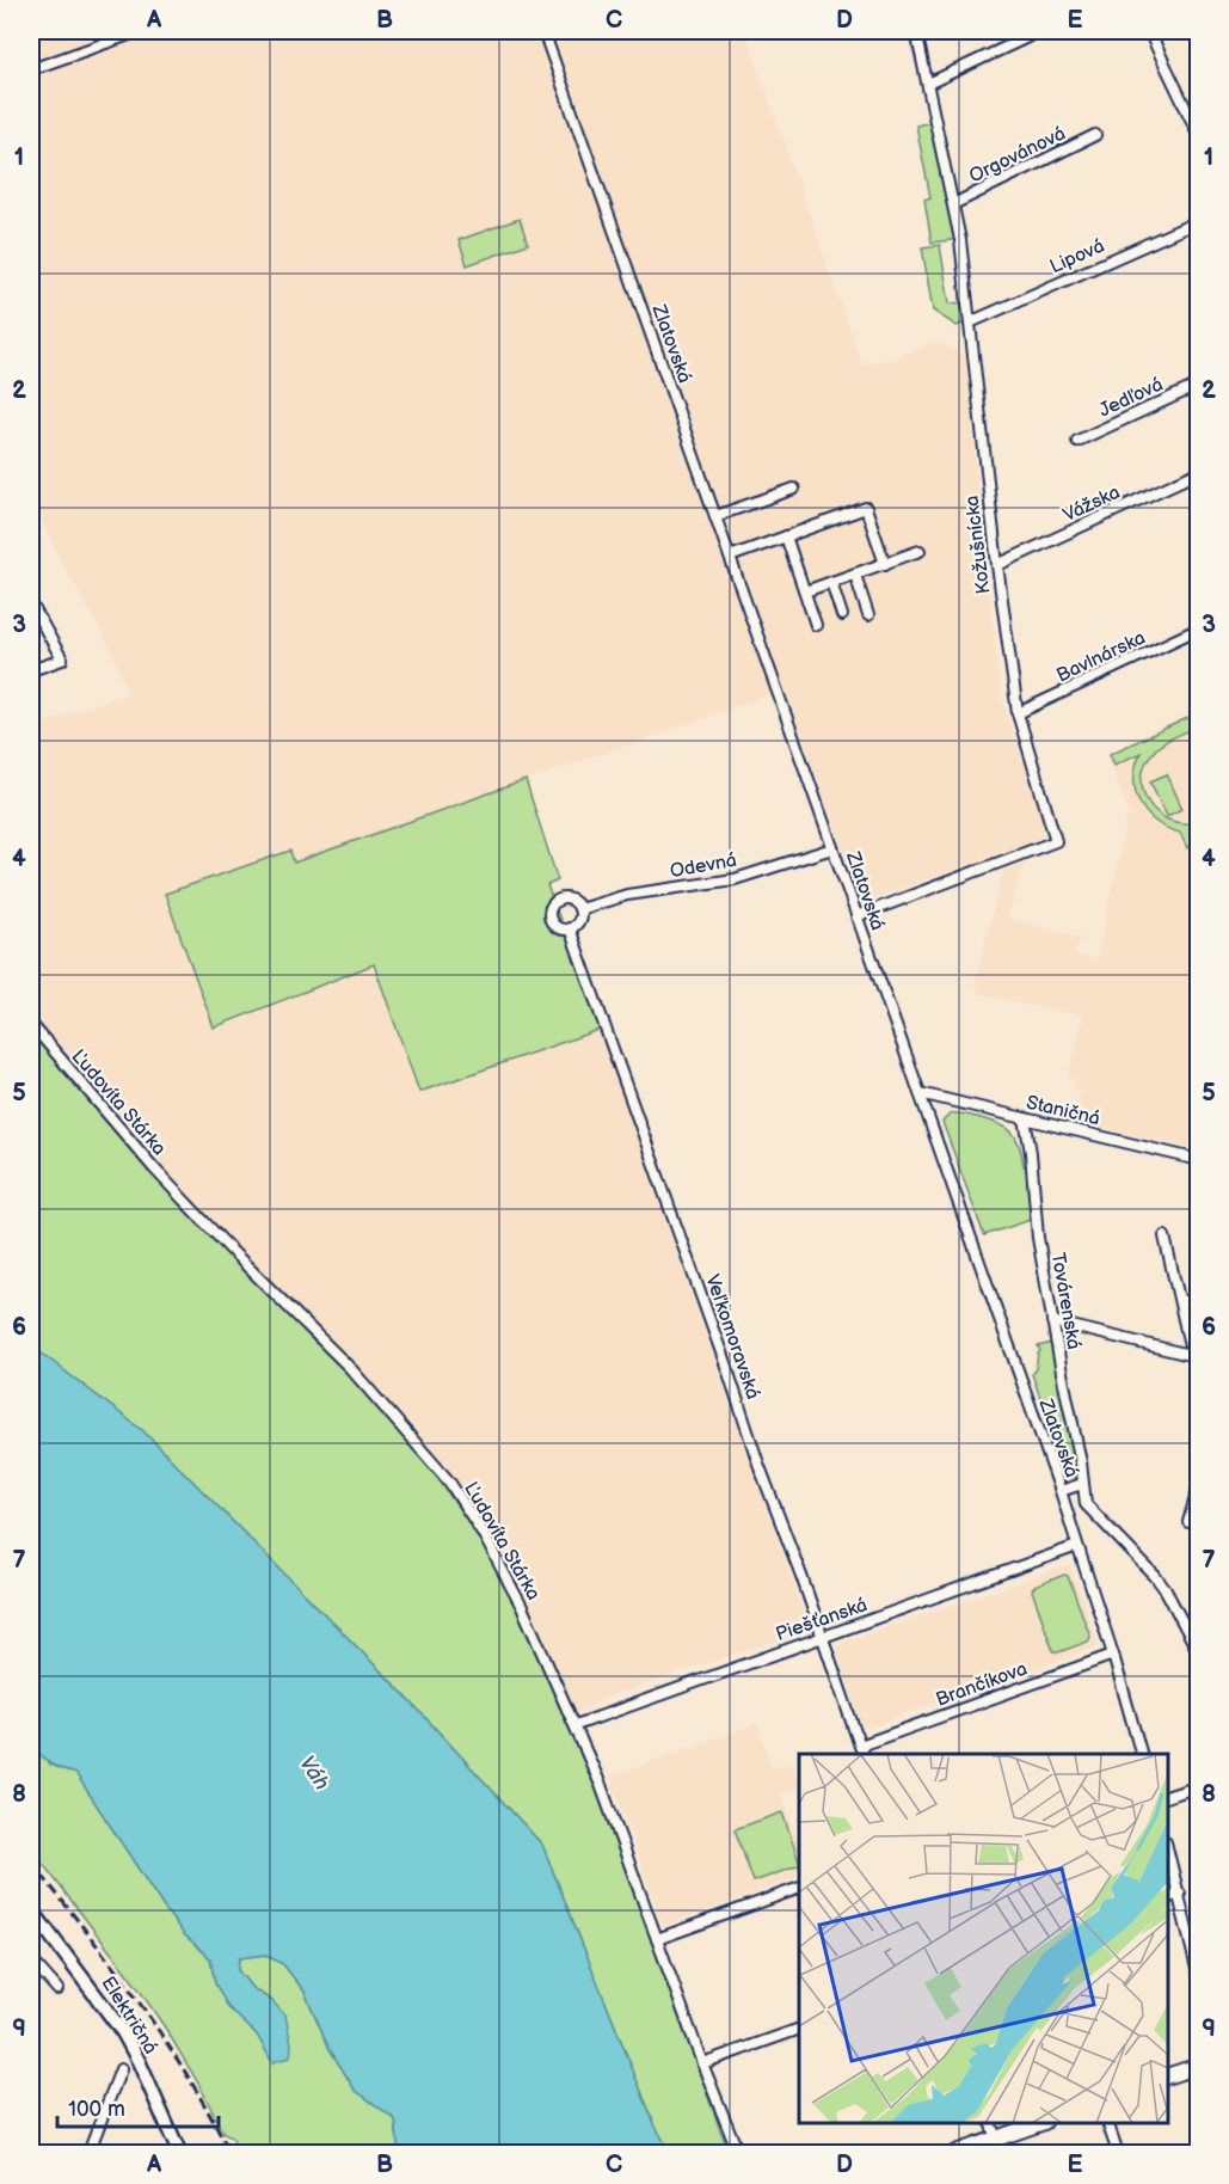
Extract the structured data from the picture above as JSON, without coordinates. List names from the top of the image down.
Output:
{
  "streets": {
    "main road": ["Električná"],
    "street": [
      "Orgovánová",
      "Lipová",
      "Zlatovská",
      "Jedľová",
      "Vážska",
      "Kožušnícka",
      "Bavlnárska",
      "Odevná",
      "Ľudovíta Stárka",
      "Staničná",
      "Továrenská",
      "Veľkomoravská",
      "Piešťanská",
      "Brančíkova"
    ]
  },
  "crossings": [
    ["Orgovánová", "Kožušnícka"],
    ["Lipová", "Kožušnícka"],
    ["Zlatovská", "Kožušnícka"],
    ["Zlatovská", "Odevná"],
    ["Zlatovská", "Staničná"],
    ["Zlatovská", "Piešťanská"],
    ["Zlatovská", "Brančíkova"],
    ["Vážska", "Kožušnícka"],
    ["Kožušnícka", "Bavlnárska"],
    ["Odevná", "Veľkomoravská"],
    ["Ľudovíta Stárka", "Piešťanská"],
    ["Staničná", "Továrenská"],
    ["Veľkomoravská", "Piešťanská"],
    ["Veľkomoravská", "Brančíkova"]
  ],
  "water": ["Váh"],
  "scale_bar": "100 m",
  "grid": {
    "columns": [
      "A",
      "B",
      "C",
      "D",
      "E"
    ],
    "rows": [
      "1",
      "2",
      "3",
      "4",
      "5",
      "6",
      "7",
      "8",
      "9"
    ]
  }
}
